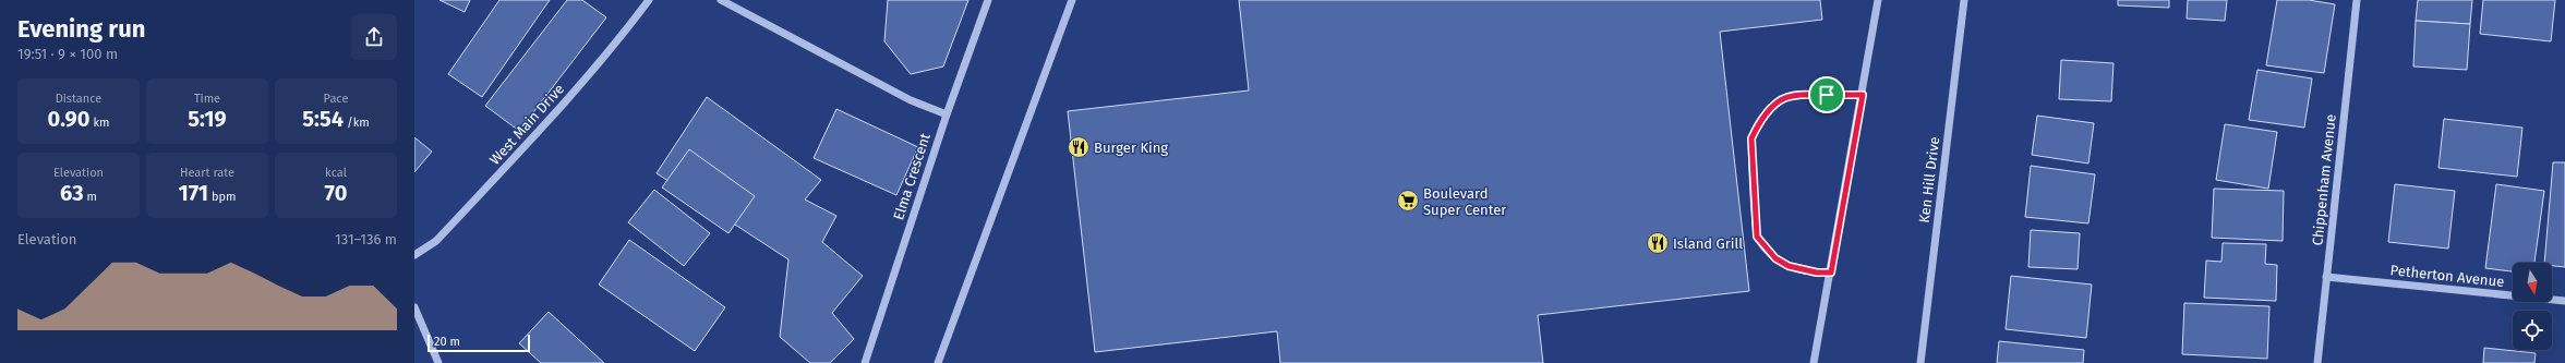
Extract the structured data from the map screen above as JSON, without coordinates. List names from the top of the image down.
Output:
{
  "streets": {
    "street": [
      "West Main Drive",
      "Elma Crescent",
      "Ken Hill Drive",
      "Chippenham Avenue",
      "Petherton Avenue"
    ]
  },
  "crossings": [
    ["Chippenham Avenue", "Petherton Avenue"]
  ],
  "places": {
    "restaurant": ["Burger King", "Island Grill"],
    "supermarket": ["Boulevard Super Center"]
  },
  "scale_bar": "20 m",
  "north": "bottom",
  "page": {
    "heading": ["Evening run", "19:51 · 9 × 100 m"],
    "stats": [
      ["Distance", "0.90 km"],
      ["Time", "5:19"],
      ["Pace", "5:54 /km"],
      ["Elevation", "63 m"],
      ["Heart rate", "171 bpm"],
      ["kcal", "70"]
    ],
    "chart": ["Elevation", "131–136 m"],
    "scale": "20 m"
  }
}
